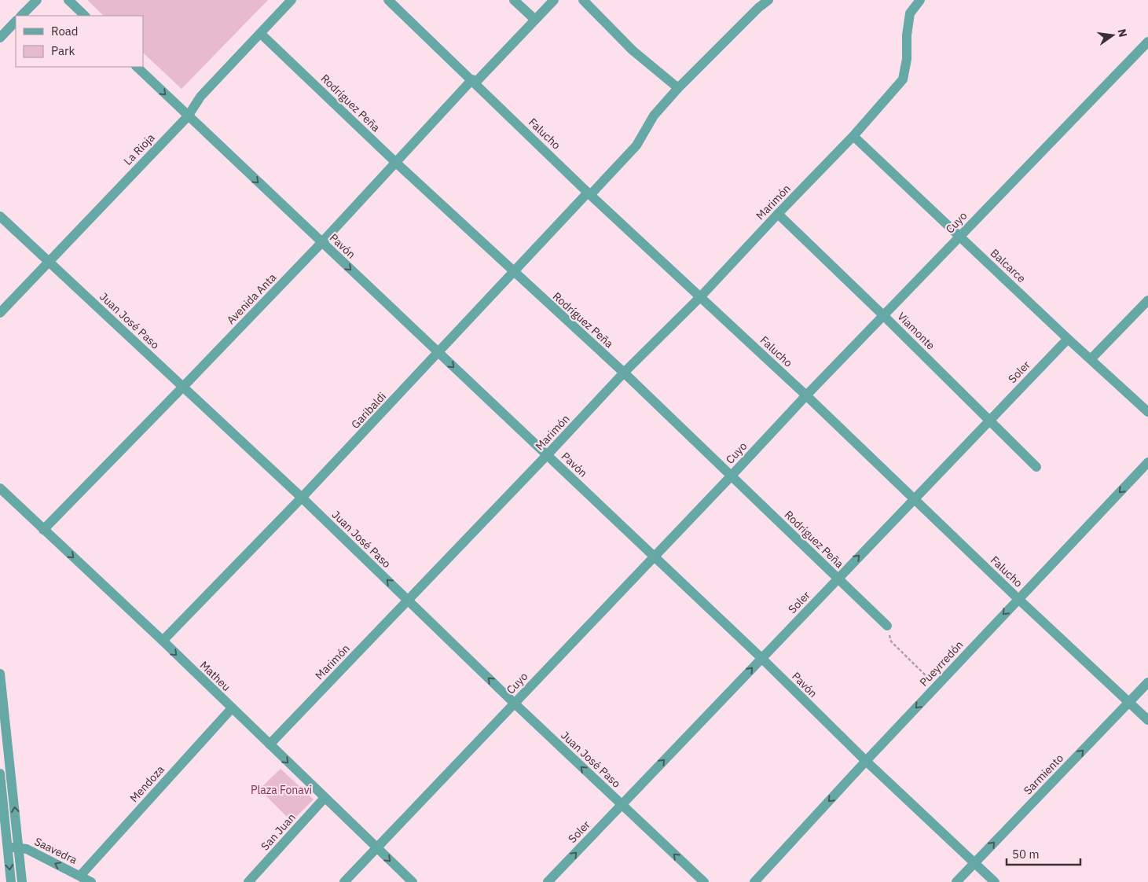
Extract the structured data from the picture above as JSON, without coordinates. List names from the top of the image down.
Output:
{
  "streets": {
    "street": [
      "Rodríguez Peña",
      "Falucho",
      "La Rioja",
      "Marimón",
      "Cuyo",
      "Pavón",
      "Balcarce",
      "Avenida Anta",
      "Juan José Paso",
      "Viamonte",
      "Soler",
      "Garibaldi",
      "Pueyrredón",
      "Matheu",
      "Sarmiento",
      "Mendoza",
      "San Juan",
      "Saavedra"
    ]
  },
  "crossings": [
    ["Rodríguez Peña", "La Rioja"],
    ["Rodríguez Peña", "Marimón"],
    ["Rodríguez Peña", "Cuyo"],
    ["Rodríguez Peña", "Avenida Anta"],
    ["Rodríguez Peña", "Soler"],
    ["Rodríguez Peña", "Garibaldi"],
    ["Falucho", "Marimón"],
    ["Falucho", "Cuyo"],
    ["Falucho", "Avenida Anta"],
    ["Falucho", "Soler"],
    ["Falucho", "Garibaldi"],
    ["Falucho", "Pueyrredón"],
    ["Falucho", "Sarmiento"],
    ["La Rioja", "Pavón"],
    ["La Rioja", "Juan José Paso"],
    ["Marimón", "Pavón"],
    ["Marimón", "Balcarce"],
    ["Marimón", "Juan José Paso"],
    ["Marimón", "Viamonte"],
    ["Marimón", "Matheu"],
    ["Cuyo", "Pavón"],
    ["Cuyo", "Balcarce"],
    ["Cuyo", "Juan José Paso"],
    ["Cuyo", "Viamonte"],
    ["Cuyo", "Matheu"],
    ["Pavón", "Avenida Anta"],
    ["Pavón", "Soler"],
    ["Pavón", "Garibaldi"],
    ["Pavón", "Pueyrredón"],
    ["Pavón", "Sarmiento"],
    ["Balcarce", "Soler"],
    ["Avenida Anta", "Juan José Paso"],
    ["Avenida Anta", "Matheu"],
    ["Juan José Paso", "Soler"],
    ["Juan José Paso", "Garibaldi"],
    ["Viamonte", "Soler"],
    ["Garibaldi", "Matheu"],
    ["Matheu", "Mendoza"],
    ["Matheu", "San Juan"],
    ["Mendoza", "Saavedra"]
  ],
  "one_way": [
    "Pavón",
    "Juan José Paso",
    "Soler",
    "Pueyrredón",
    "Matheu",
    "Sarmiento",
    "Saavedra"
  ],
  "parks": ["Plaza Fonavi"],
  "legend": ["Road", "Park"],
  "scale_bar": "50 m",
  "north": "right"
}
